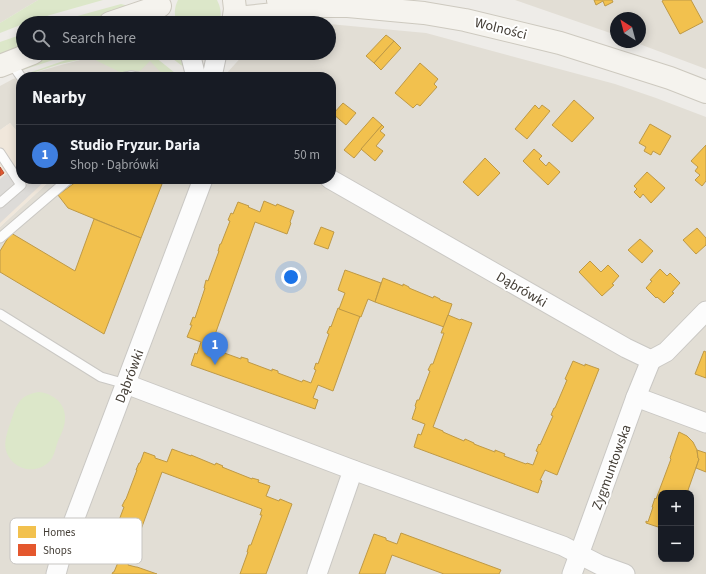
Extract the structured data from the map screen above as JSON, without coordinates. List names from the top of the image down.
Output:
{
  "streets": {
    "main road": ["Wolności"],
    "street": ["Dąbrówki", "Zygmuntowska"]
  },
  "crossings": [
    ["Dąbrówki", "Zygmuntowska"]
  ],
  "legend": ["Homes", "Shops"],
  "north": "top left",
  "page": {
    "search": "Search here",
    "heading": "Nearby",
    "list": [
      {
        "mark": "1",
        "name": "Studio Fryzur. Daria",
        "note": "Shop · Dąbrówki",
        "value": "50 m"
      }
    ],
    "pins": "1",
    "map_buttons": ["+", "−"]
  }
}
